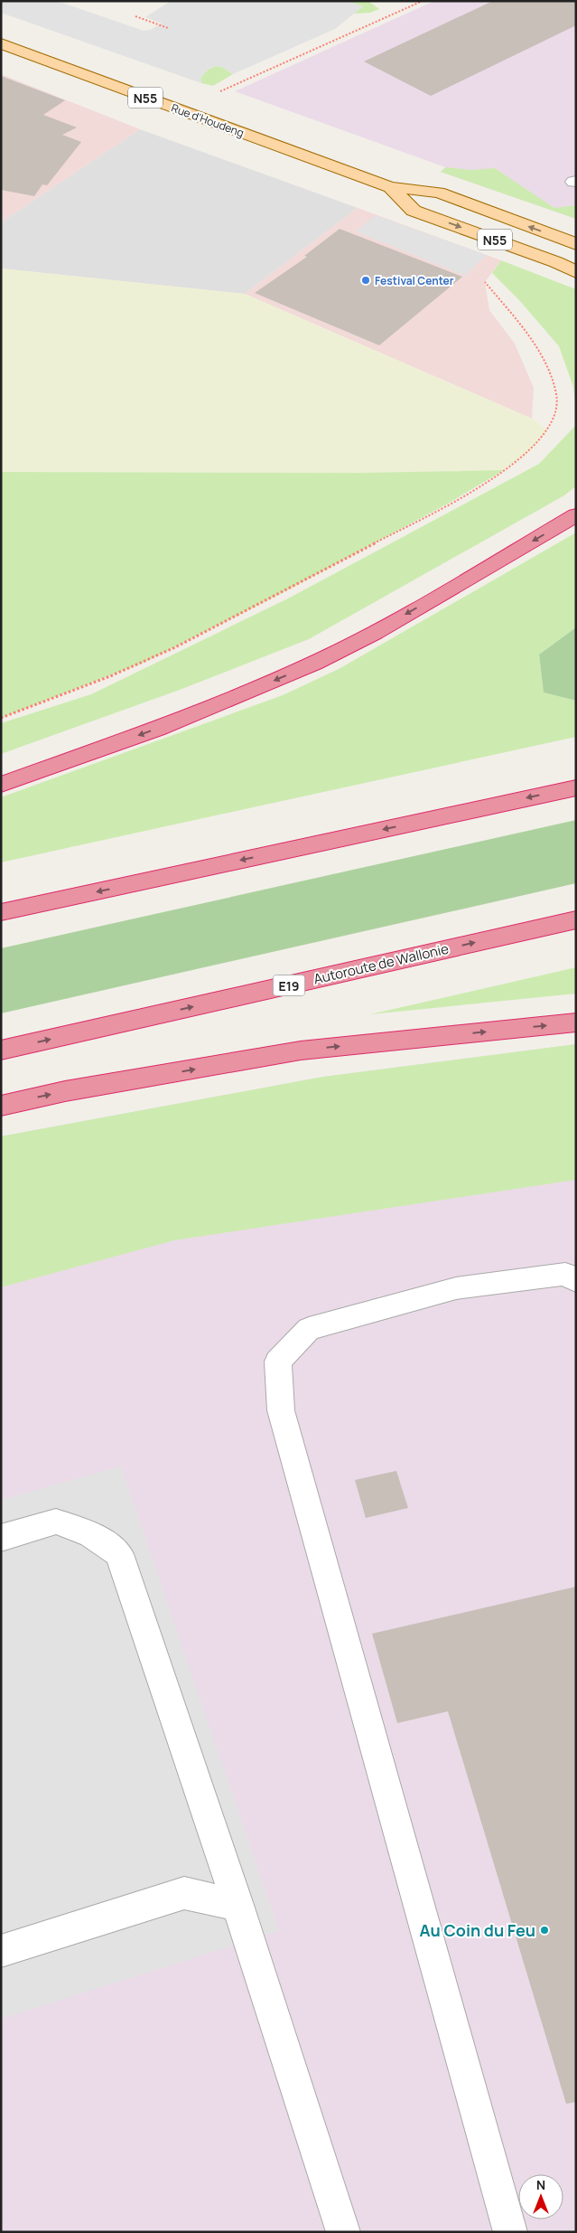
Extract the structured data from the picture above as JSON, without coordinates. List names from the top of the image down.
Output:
{
  "streets": {
    "highway": ["Autoroute de Wallonie", "E19"],
    "main road": ["N55", "Rue d'Houdeng"]
  },
  "places": ["Festival Center", "Au Coin du Feu"],
  "north": "top"
}
